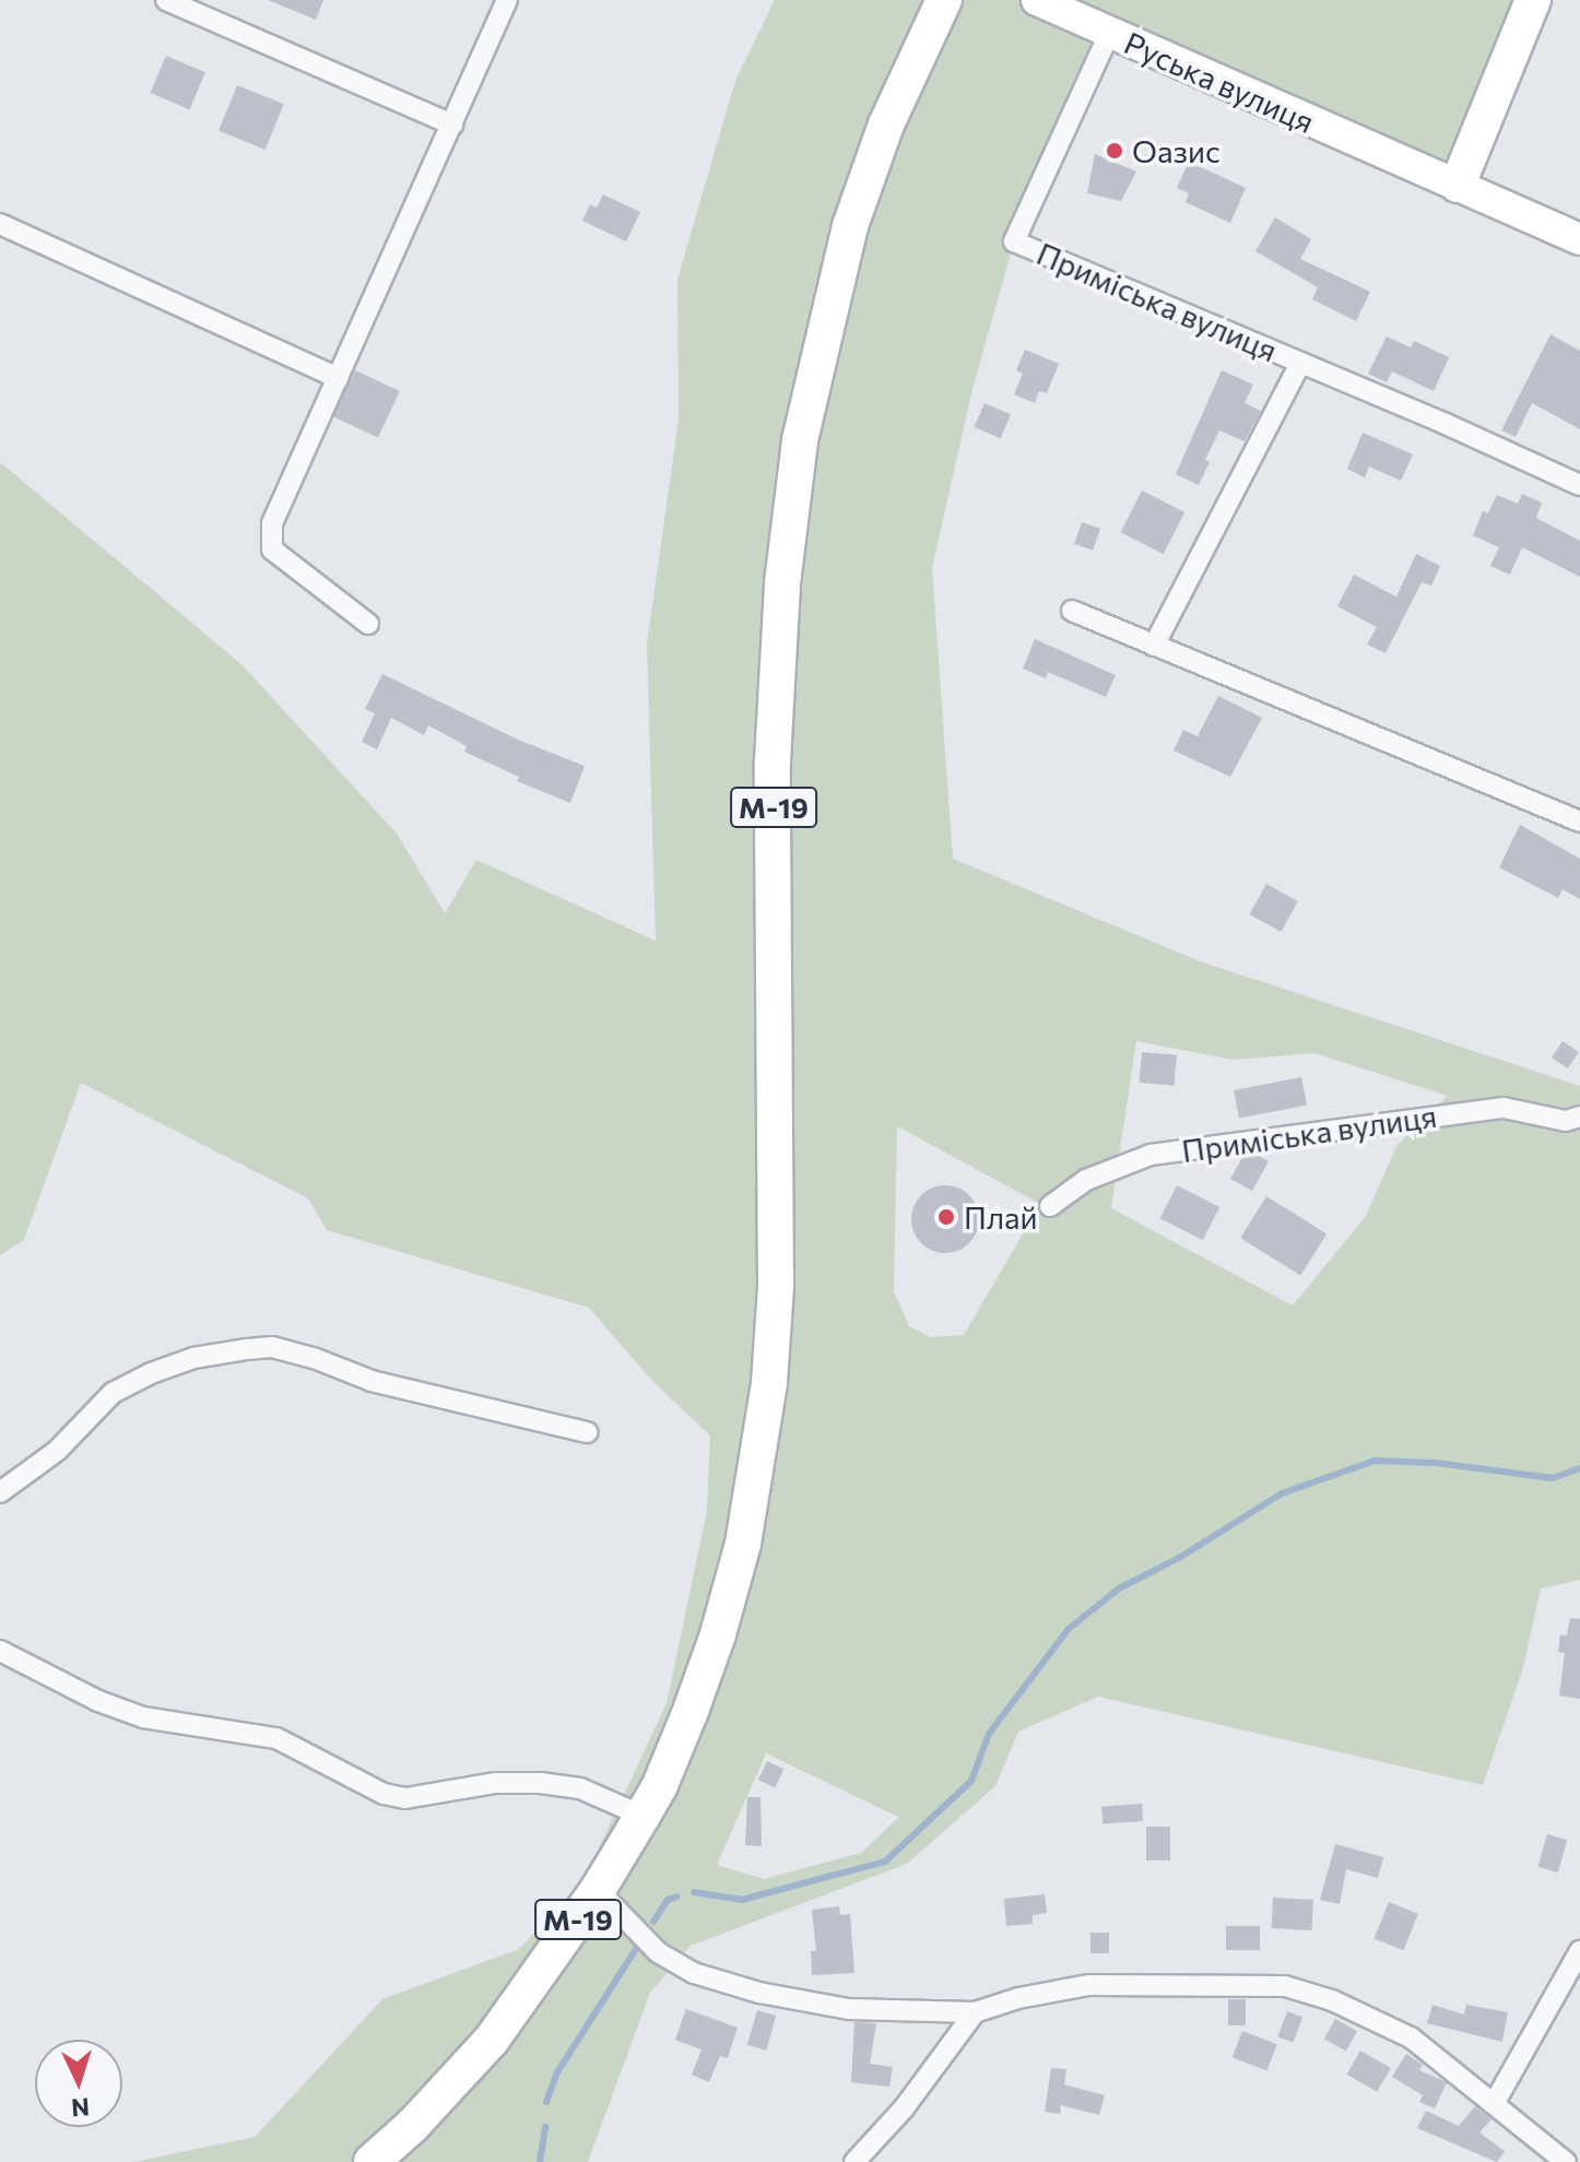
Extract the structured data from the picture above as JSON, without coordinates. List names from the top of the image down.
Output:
{
  "streets": {
    "highway": ["М-19"],
    "main road": ["Руська вулиця"],
    "street": ["Приміська вулиця"]
  },
  "crossings": [
    ["Руська вулиця", "Приміська вулиця"]
  ],
  "places": ["Оазис", "Плай"],
  "north": "bottom"
}
